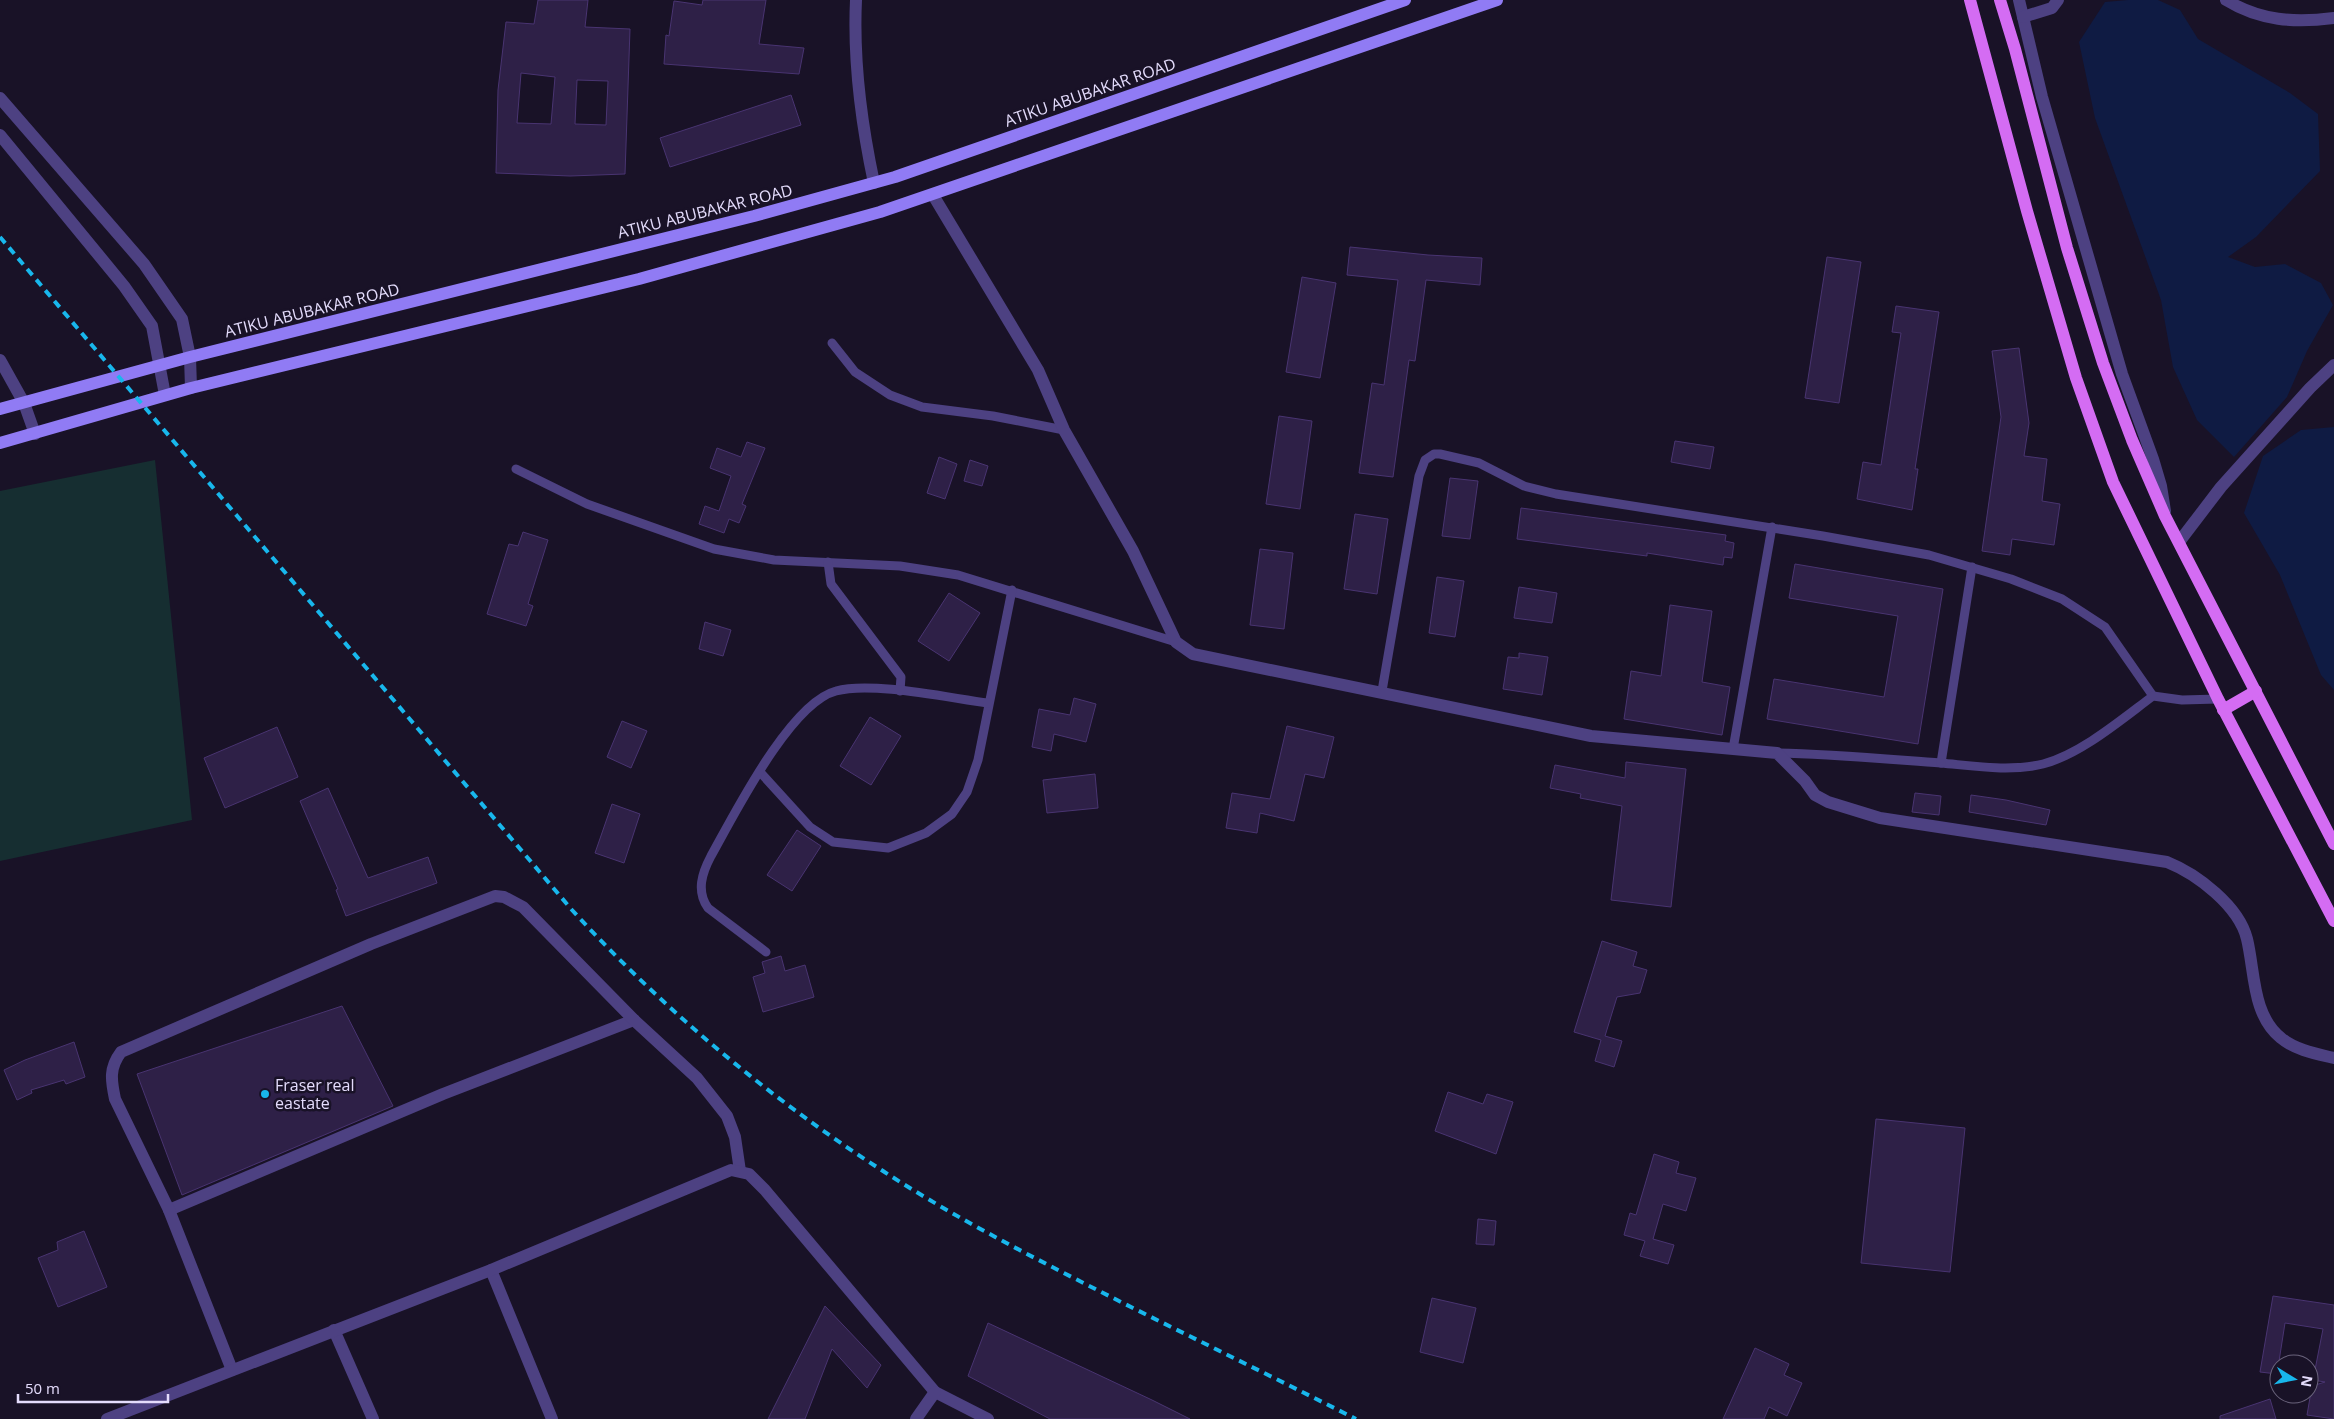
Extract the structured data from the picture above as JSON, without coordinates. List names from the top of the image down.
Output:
{
  "streets": {
    "street": ["ATIKU ABUBAKAR ROAD"]
  },
  "places": ["Fraser real eastate"],
  "scale_bar": "50 m",
  "north": "right"
}
